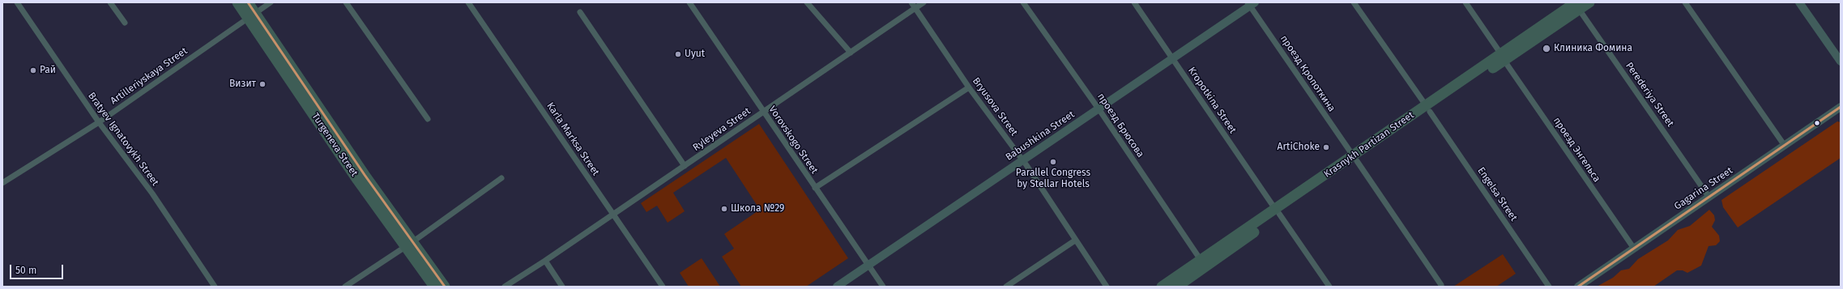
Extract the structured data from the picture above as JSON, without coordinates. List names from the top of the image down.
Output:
{
  "streets": {
    "highway": ["Turgeneva Street", "Krasnykh Partizan Street"],
    "street": [
      "проезд Кропоткина",
      "Artilleriyskaya Street",
      "Perederiya Street",
      "Kropotkina Street",
      "Bryusova Street",
      "проезд Брюсова",
      "Ryleyeva Street",
      "Babushkina Street",
      "Bratyev Ignatovykh Street",
      "Karla Marksa Street",
      "Vorovskogo Street",
      "проезд Энгельса",
      "Gagarina Street",
      "Engelsa Street"
    ]
  },
  "crossings": [
    ["проезд Кропоткина", "Babushkina Street"],
    ["проезд Кропоткина", "Krasnykh Partizan Street"],
    ["Artilleriyskaya Street", "Bratyev Ignatovykh Street"],
    ["Artilleriyskaya Street", "Turgeneva Street"],
    ["Perederiya Street", "Krasnykh Partizan Street"],
    ["Perederiya Street", "Gagarina Street"],
    ["Kropotkina Street", "Babushkina Street"],
    ["Kropotkina Street", "Krasnykh Partizan Street"],
    ["Bryusova Street", "Ryleyeva Street"],
    ["Bryusova Street", "Babushkina Street"],
    ["проезд Брюсова", "Babushkina Street"],
    ["проезд Брюсова", "Krasnykh Partizan Street"],
    ["Ryleyeva Street", "Karla Marksa Street"],
    ["Ryleyeva Street", "Vorovskogo Street"],
    ["Babushkina Street", "Vorovskogo Street"],
    ["Krasnykh Partizan Street", "проезд Энгельса"],
    ["Krasnykh Partizan Street", "Engelsa Street"],
    ["проезд Энгельса", "Gagarina Street"]
  ],
  "places": [
    "Клиника Фомина",
    "Uyut",
    "Рай",
    "Визит",
    "ArtiChoke",
    "Parallel Congress by Stellar Hotels",
    "Школа №29"
  ],
  "scale_bar": "50 m"
}
